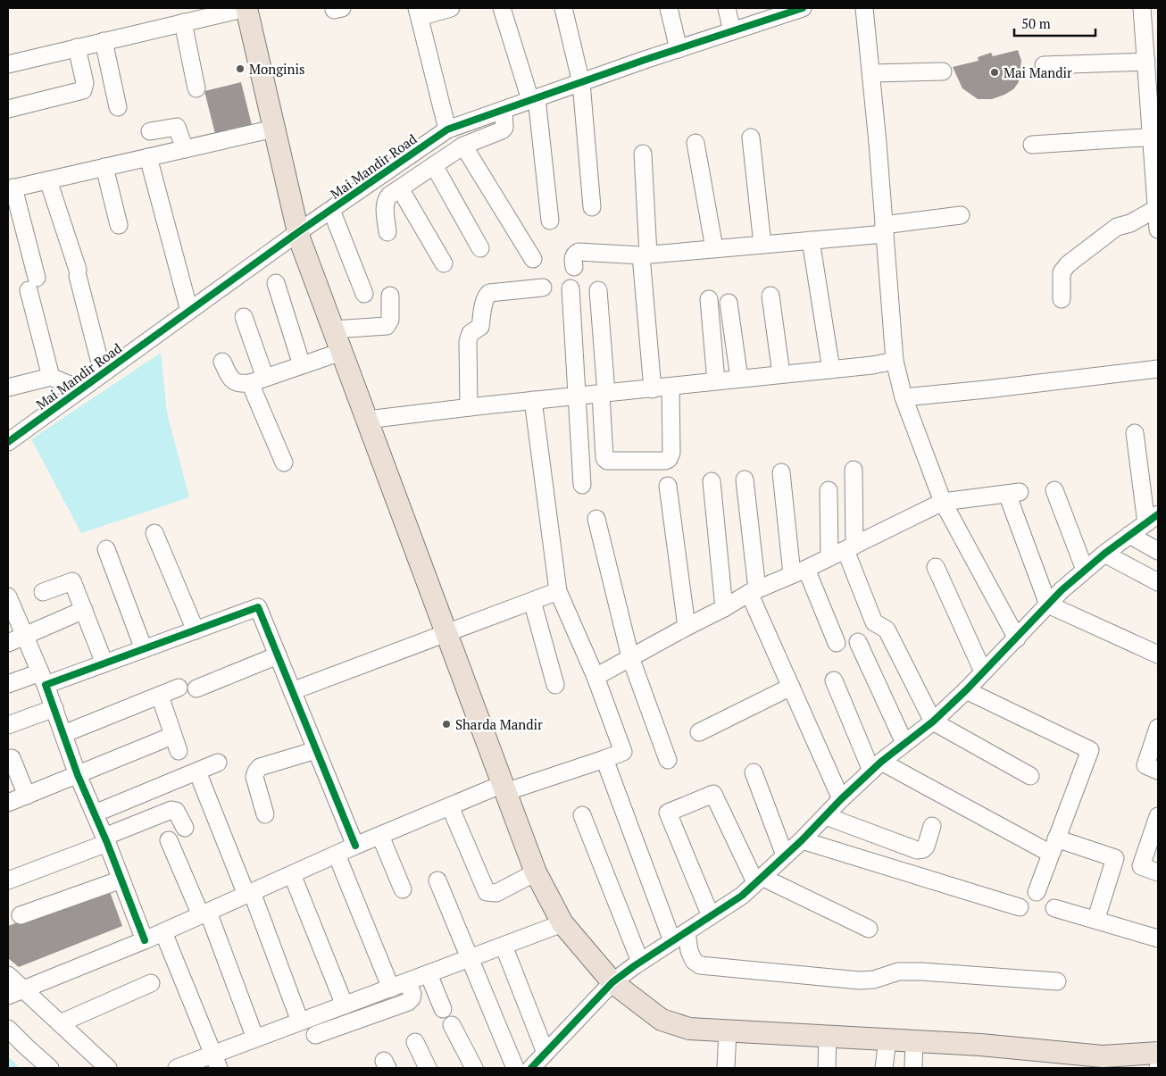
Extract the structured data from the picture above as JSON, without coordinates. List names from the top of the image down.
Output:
{
  "streets": {
    "street": ["Mai Mandir Road"]
  },
  "places": ["Monginis", "Mai Mandir", "Sharda Mandir"],
  "scale_bar": "50 m"
}
